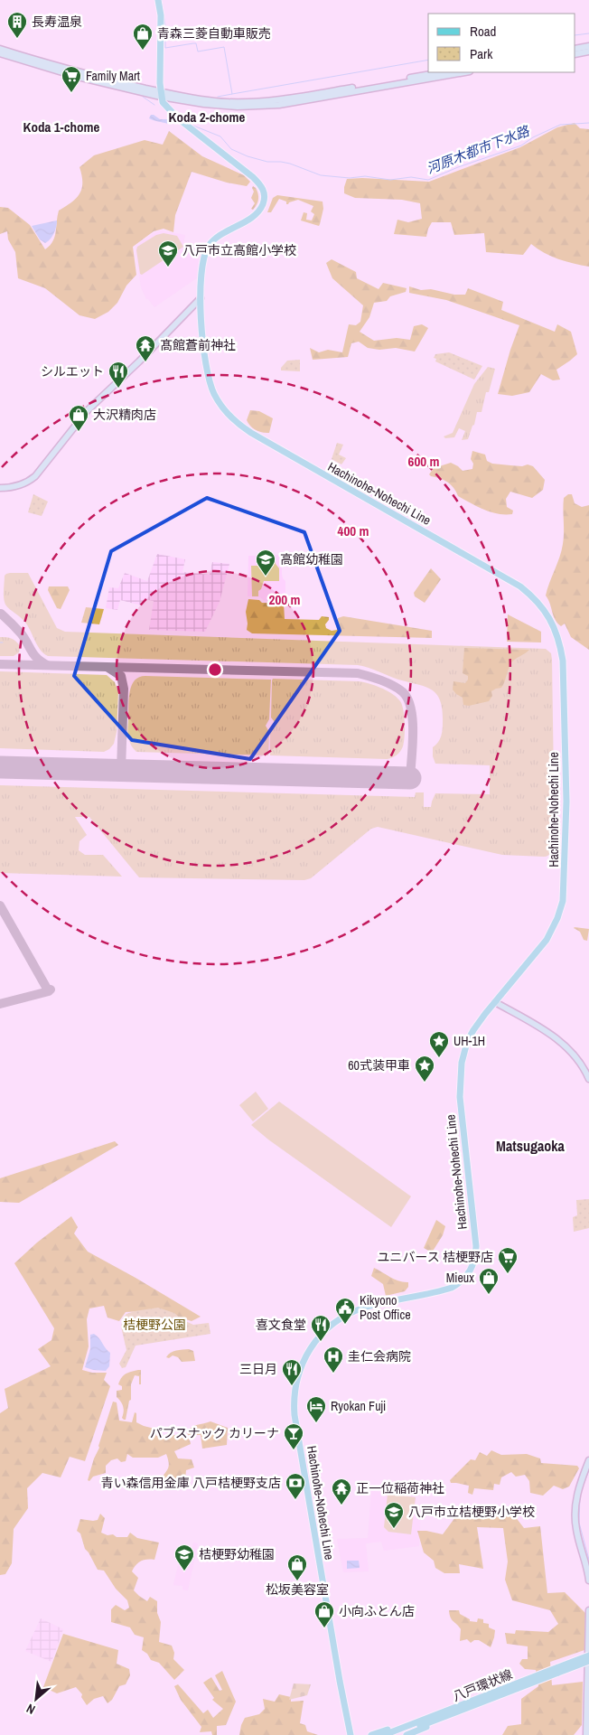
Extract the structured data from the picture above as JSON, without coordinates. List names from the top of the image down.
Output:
{
  "streets": {
    "main road": ["Hachinohe-Nohechi Line", "八戸環状線"]
  },
  "districts": ["Koda 2-chome", "Koda 1-chome", "Matsugaoka"],
  "water": ["河原木都市下水路"],
  "parks": ["桔梗野公園"],
  "places": {
    "building": ["長寿温泉"],
    "shop": [
      "青森三菱自動車販売",
      "大沢精肉店",
      "Mieux",
      "松坂美容室",
      "小向ふとん店"
    ],
    "supermarket": ["Family Mart", "ユニバース 桔梗野店"],
    "school or university": [
      "八戸市立高館小学校",
      "高館幼稚園",
      "八戸市立桔梗野小学校",
      "桔梗野幼稚園"
    ],
    "temple": ["髙館蒼前神社", "正一位稲荷神社"],
    "restaurant": ["シルエット", "喜文食堂", "三日月"],
    "place": ["UH-1H", "60式装甲車"],
    "public building": ["Kikyono Post Office"],
    "hospital": ["圭仁会病院"],
    "hotel": ["Ryokan Fuji"],
    "bar": ["パブスナック カリーナ"],
    "bank": ["青い森信用金庫 八戸桔梗野支店"]
  },
  "legend": ["Road", "Park"],
  "north": "bottom left",
  "rings": ["600 m", "400 m", "200 m"]
}
